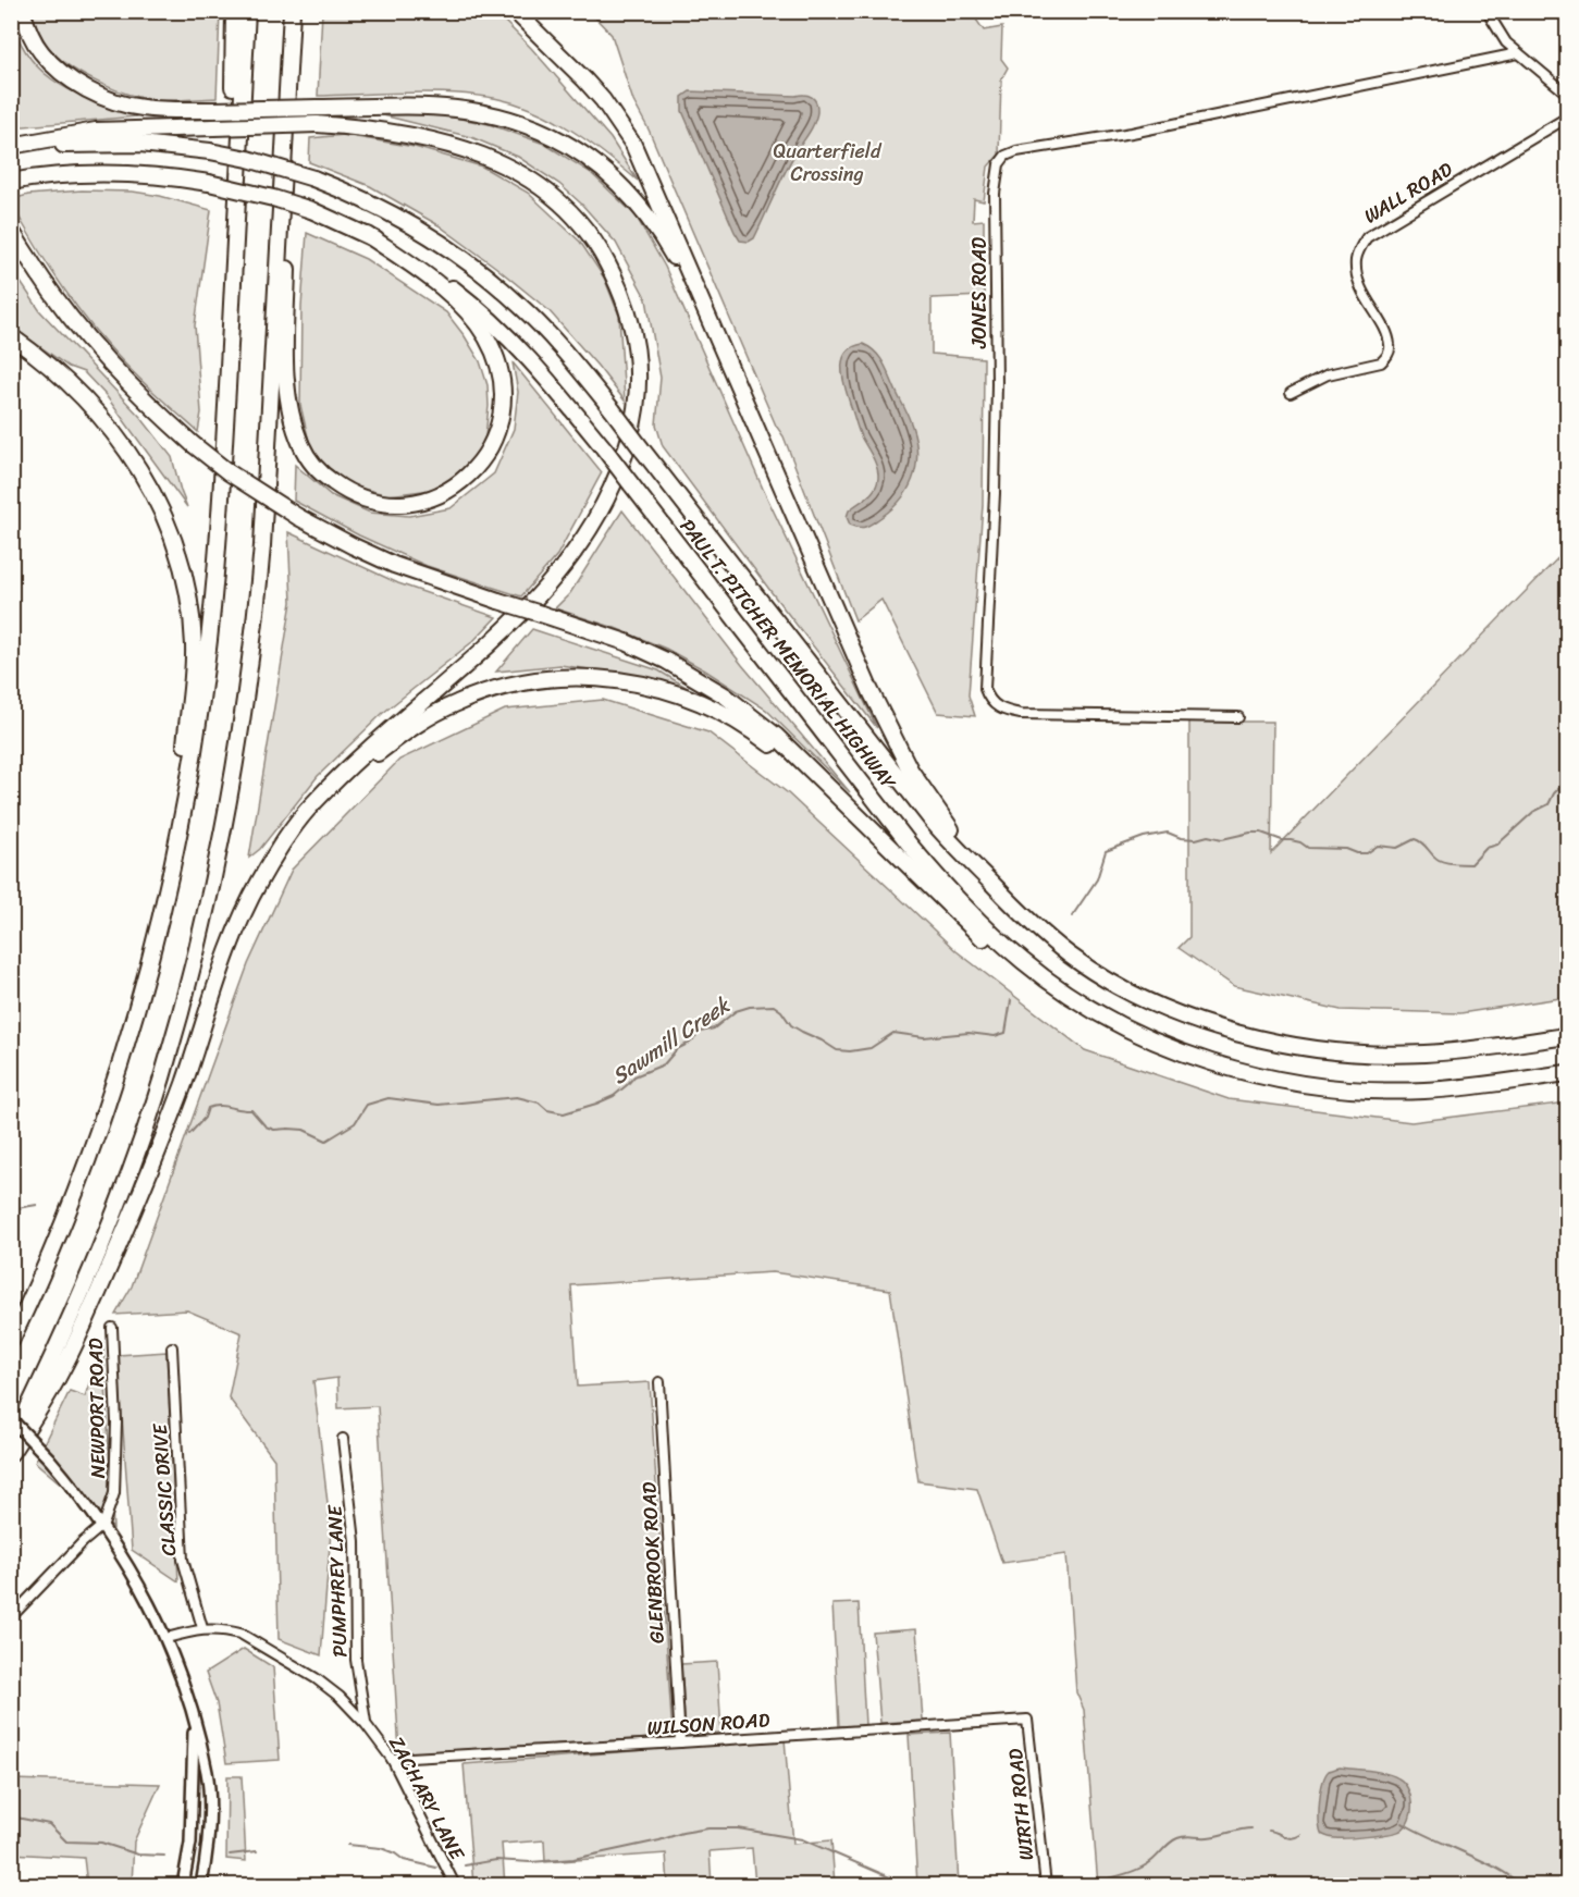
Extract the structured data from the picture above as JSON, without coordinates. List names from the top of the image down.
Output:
{
  "streets": {
    "highway": ["PAUL T. PITCHER MEMORIAL HIGHWAY"],
    "street": [
      "WALL ROAD",
      "JONES ROAD",
      "NEWPORT ROAD",
      "CLASSIC DRIVE",
      "GLENBROOK ROAD",
      "PUMPHREY LANE",
      "WILSON ROAD",
      "ZACHARY LANE",
      "WIRTH ROAD"
    ]
  },
  "crossings": [
    ["CLASSIC DRIVE", "ZACHARY LANE"],
    ["GLENBROOK ROAD", "WILSON ROAD"],
    ["PUMPHREY LANE", "ZACHARY LANE"],
    ["WILSON ROAD", "ZACHARY LANE"],
    ["WILSON ROAD", "WIRTH ROAD"]
  ],
  "water": ["Sawmill Creek"],
  "parks": ["Quarterfield Crossing"]
}
